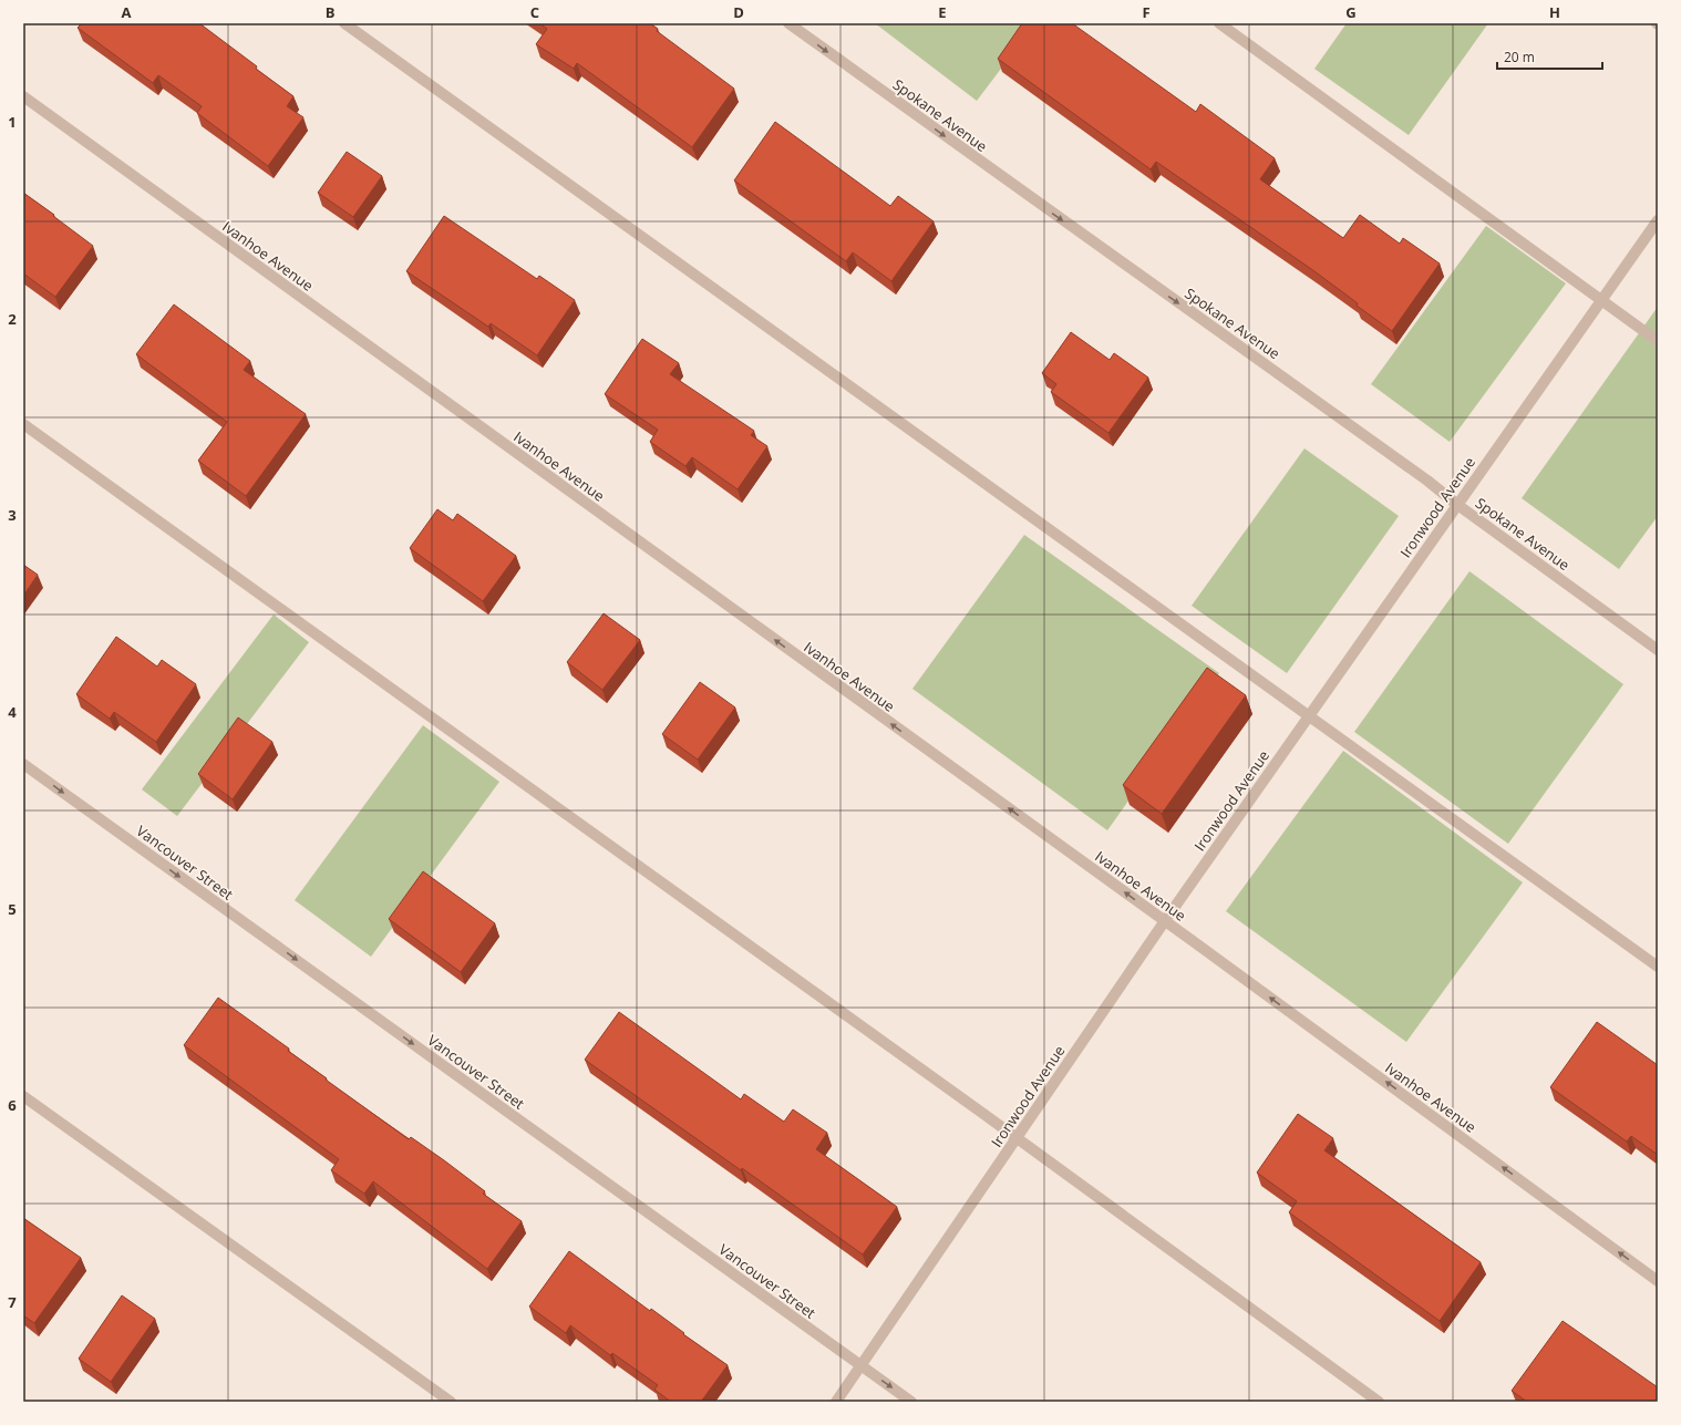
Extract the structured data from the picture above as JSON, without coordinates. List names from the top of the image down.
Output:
{
  "streets": {
    "street": [
      "Spokane Avenue",
      "Ivanhoe Avenue",
      "Ironwood Avenue",
      "Vancouver Street"
    ]
  },
  "crossings": [
    ["Spokane Avenue", "Ironwood Avenue"],
    ["Ivanhoe Avenue", "Ironwood Avenue"],
    ["Ironwood Avenue", "Vancouver Street"]
  ],
  "one_way": ["Spokane Avenue", "Ivanhoe Avenue", "Vancouver Street"],
  "scale_bar": "20 m",
  "grid": {
    "columns": [
      "A",
      "B",
      "C",
      "D",
      "E",
      "F",
      "G",
      "H"
    ],
    "rows": [
      "1",
      "2",
      "3",
      "4",
      "5",
      "6",
      "7"
    ]
  }
}
